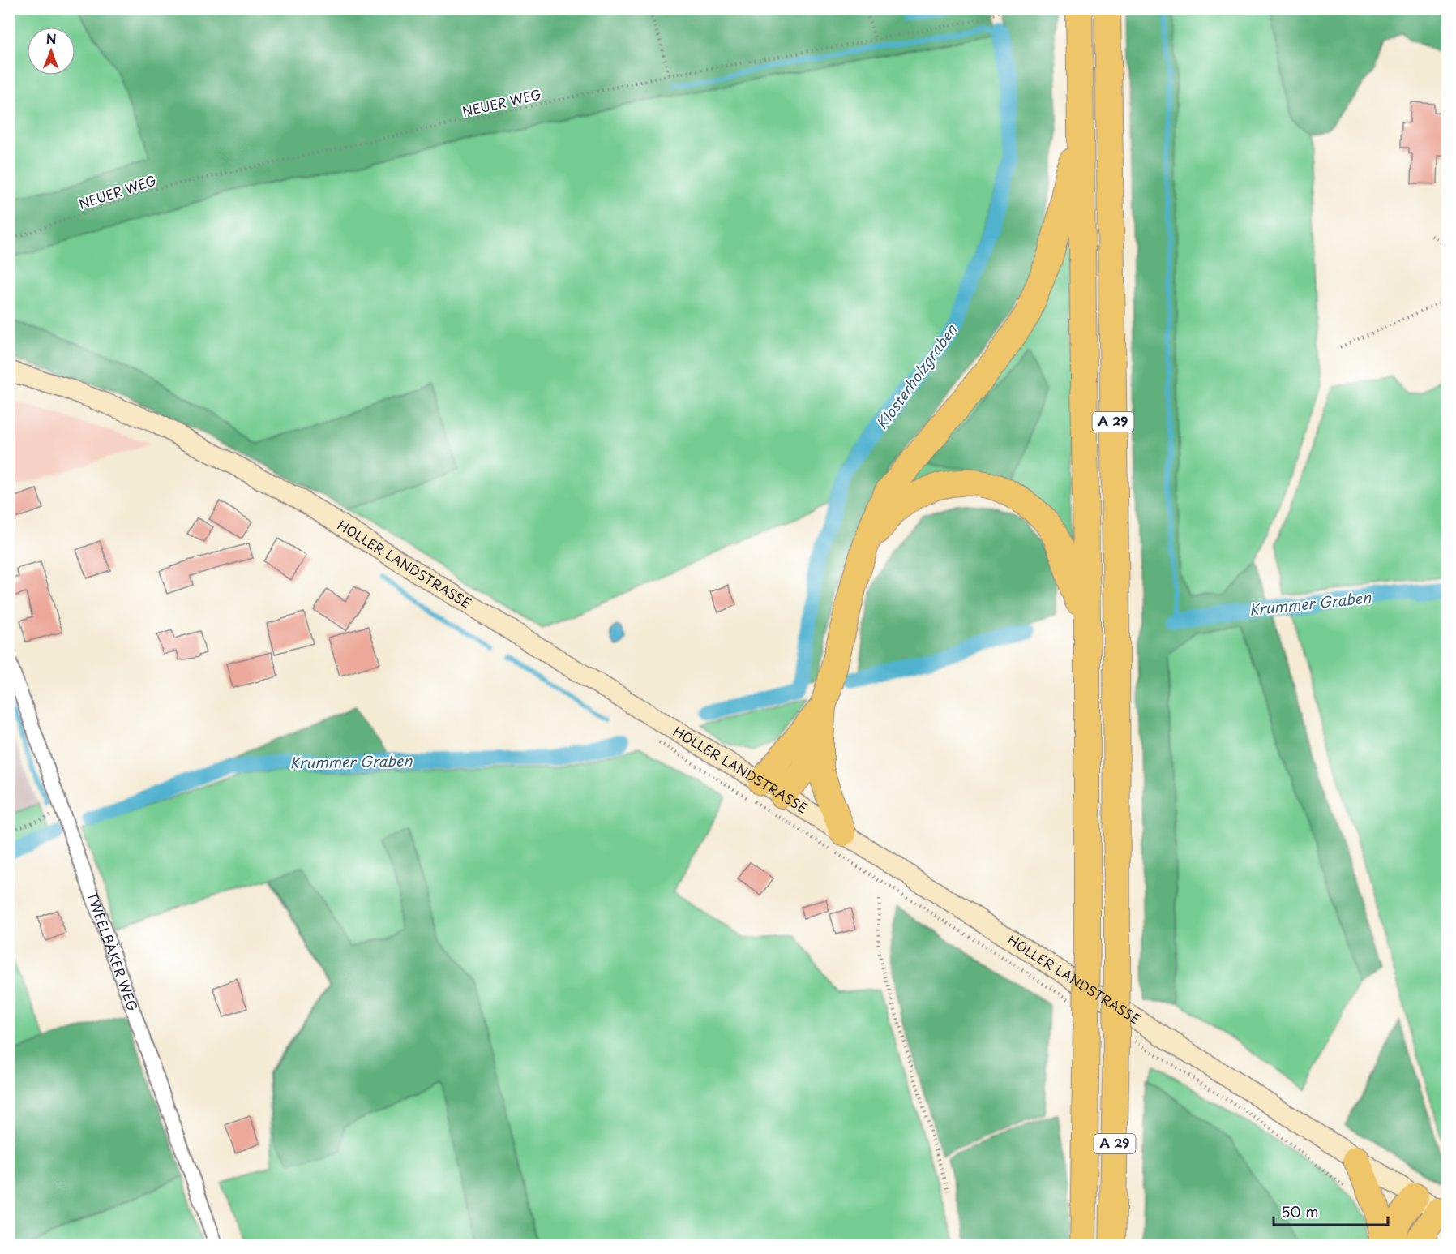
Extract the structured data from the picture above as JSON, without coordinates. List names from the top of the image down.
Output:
{
  "streets": {
    "highway": ["A 29"],
    "main road": ["HOLLER LANDSTRASSE"],
    "street": ["TWEELBÄKER WEG"],
    "path": ["NEUER WEG"]
  },
  "water": ["Klosterholzgraben", "Krummer Graben"],
  "scale_bar": "50 m",
  "north": "top"
}
